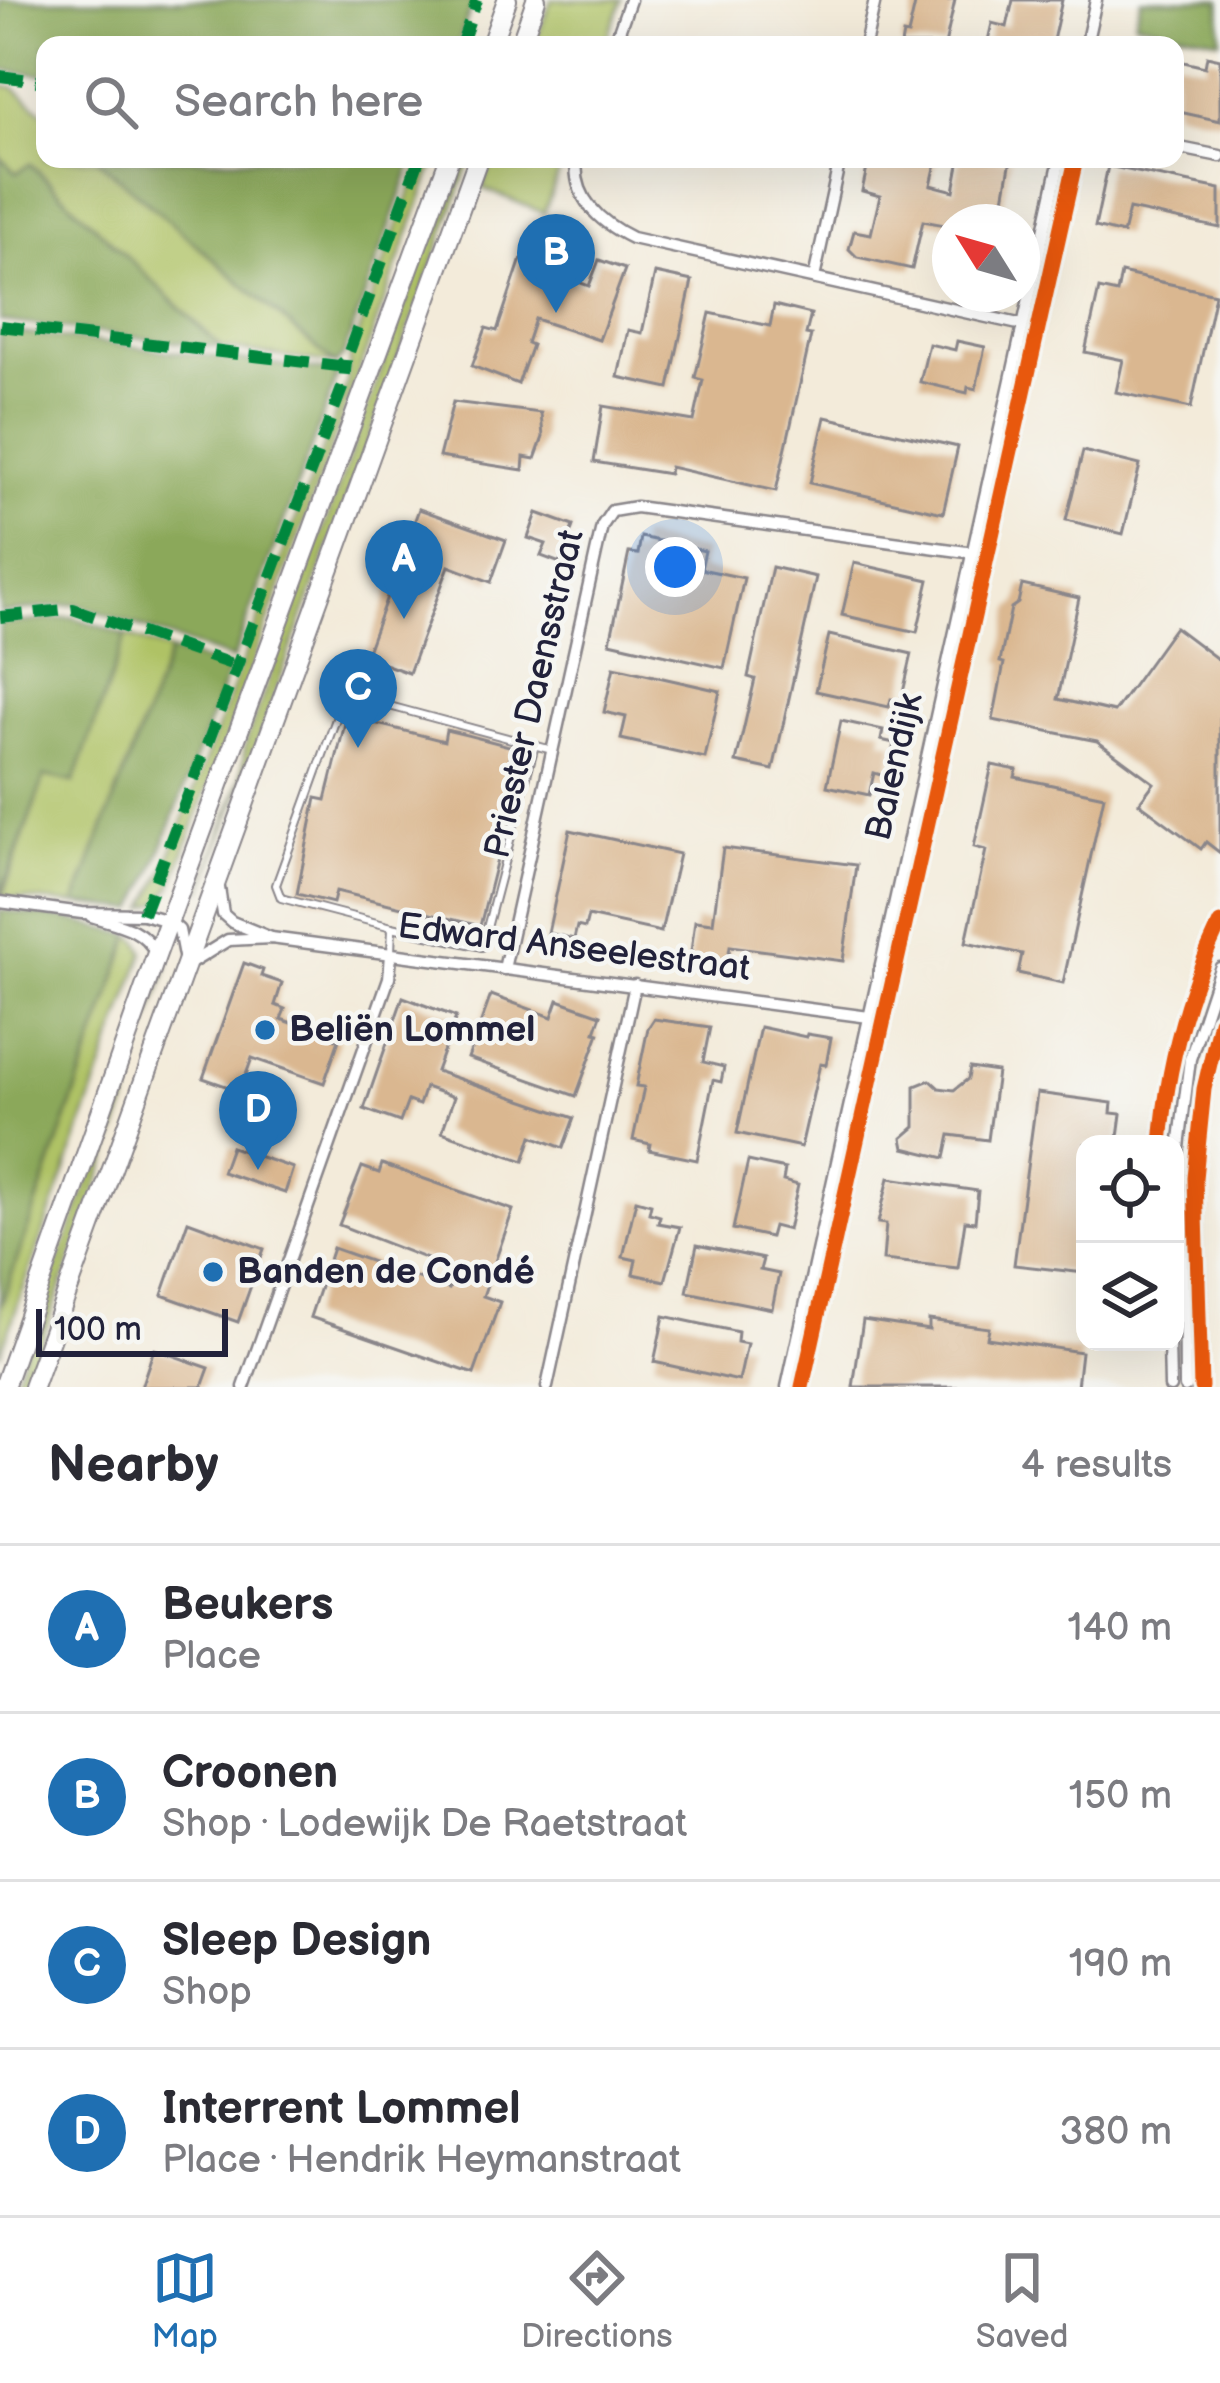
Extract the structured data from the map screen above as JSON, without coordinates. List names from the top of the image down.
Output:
{
  "streets": {
    "street": ["Priester Daensstraat", "Balendijk", "Edward Anseelestraat"]
  },
  "crossings": [
    ["Priester Daensstraat", "Balendijk"],
    ["Priester Daensstraat", "Edward Anseelestraat"],
    ["Balendijk", "Edward Anseelestraat"]
  ],
  "places": ["Beliën Lommel", "Banden de Condé"],
  "scale_bar": "100 m",
  "north": "top left",
  "page": {
    "search": "Search here",
    "pins": [
      "B",
      "A",
      "C",
      "D"
    ],
    "scale": "100 m",
    "heading": ["Nearby", "4 results"],
    "list": [
      {
        "mark": "A",
        "name": "Beukers",
        "note": "Place",
        "value": "140 m"
      },
      {
        "mark": "B",
        "name": "Croonen",
        "note": "Shop · Lodewijk De Raetstraat",
        "value": "150 m"
      },
      {
        "mark": "C",
        "name": "Sleep Design",
        "note": "Shop",
        "value": "190 m"
      },
      {
        "mark": "D",
        "name": "Interrent Lommel",
        "note": "Place · Hendrik Heymanstraat",
        "value": "380 m"
      }
    ],
    "nav": ["Map", "Directions", "Saved"]
  }
}
